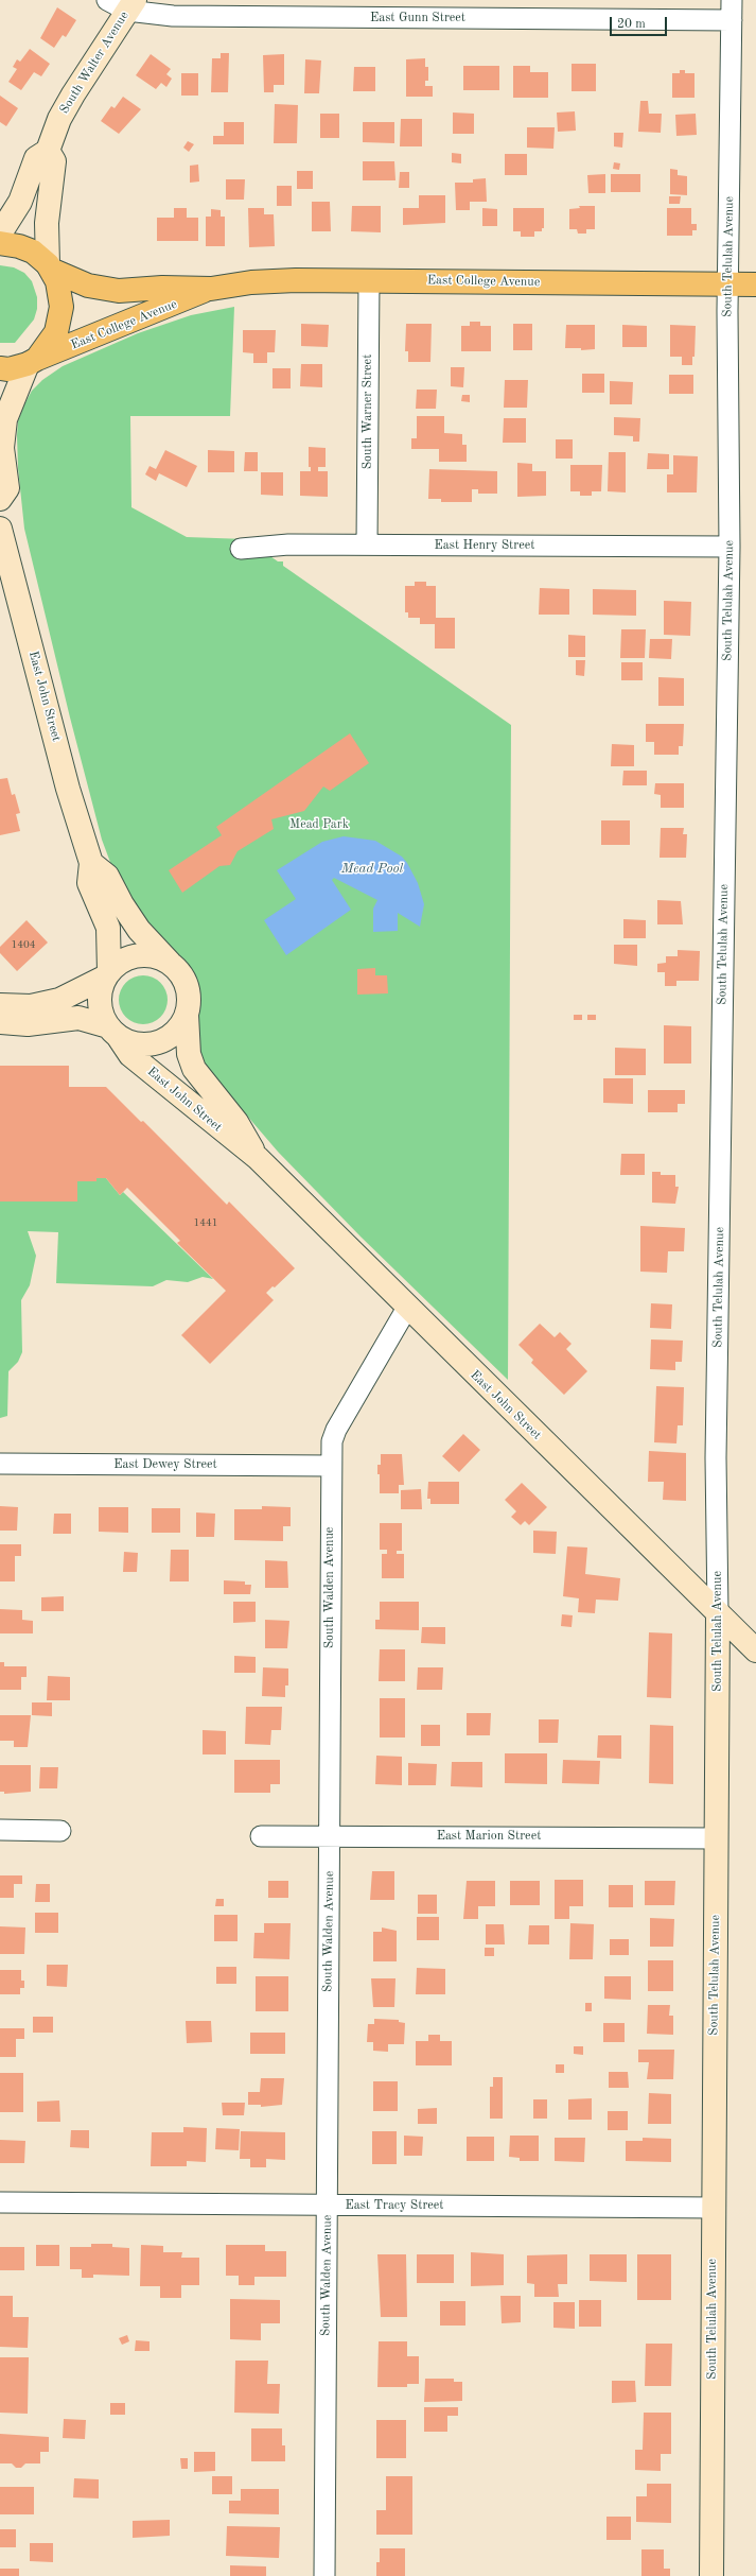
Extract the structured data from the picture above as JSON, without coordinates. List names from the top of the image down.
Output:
{
  "streets": {
    "main road": ["East College Avenue"],
    "street": [
      "East Gunn Street",
      "South Walter Avenue",
      "South Telulah Avenue",
      "South Warner Street",
      "East Henry Street",
      "East John Street",
      "East Dewey Street",
      "South Walden Avenue",
      "East Marion Street",
      "East Tracy Street"
    ]
  },
  "crossings": [
    ["East Gunn Street", "South Walter Avenue"],
    ["East Gunn Street", "South Telulah Avenue"],
    ["South Telulah Avenue", "East College Avenue"],
    ["South Telulah Avenue", "East Henry Street"],
    ["South Telulah Avenue", "East John Street"],
    ["South Telulah Avenue", "East Marion Street"],
    ["South Telulah Avenue", "East Tracy Street"],
    ["East College Avenue", "South Warner Street"],
    ["South Warner Street", "East Henry Street"],
    ["East John Street", "South Walden Avenue"],
    ["East Dewey Street", "South Walden Avenue"],
    ["South Walden Avenue", "East Marion Street"],
    ["South Walden Avenue", "East Tracy Street"]
  ],
  "water": ["Mead Pool"],
  "parks": ["Mead Park"],
  "house_numbers": ["1404", "1441"],
  "scale_bar": "20 m"
}
